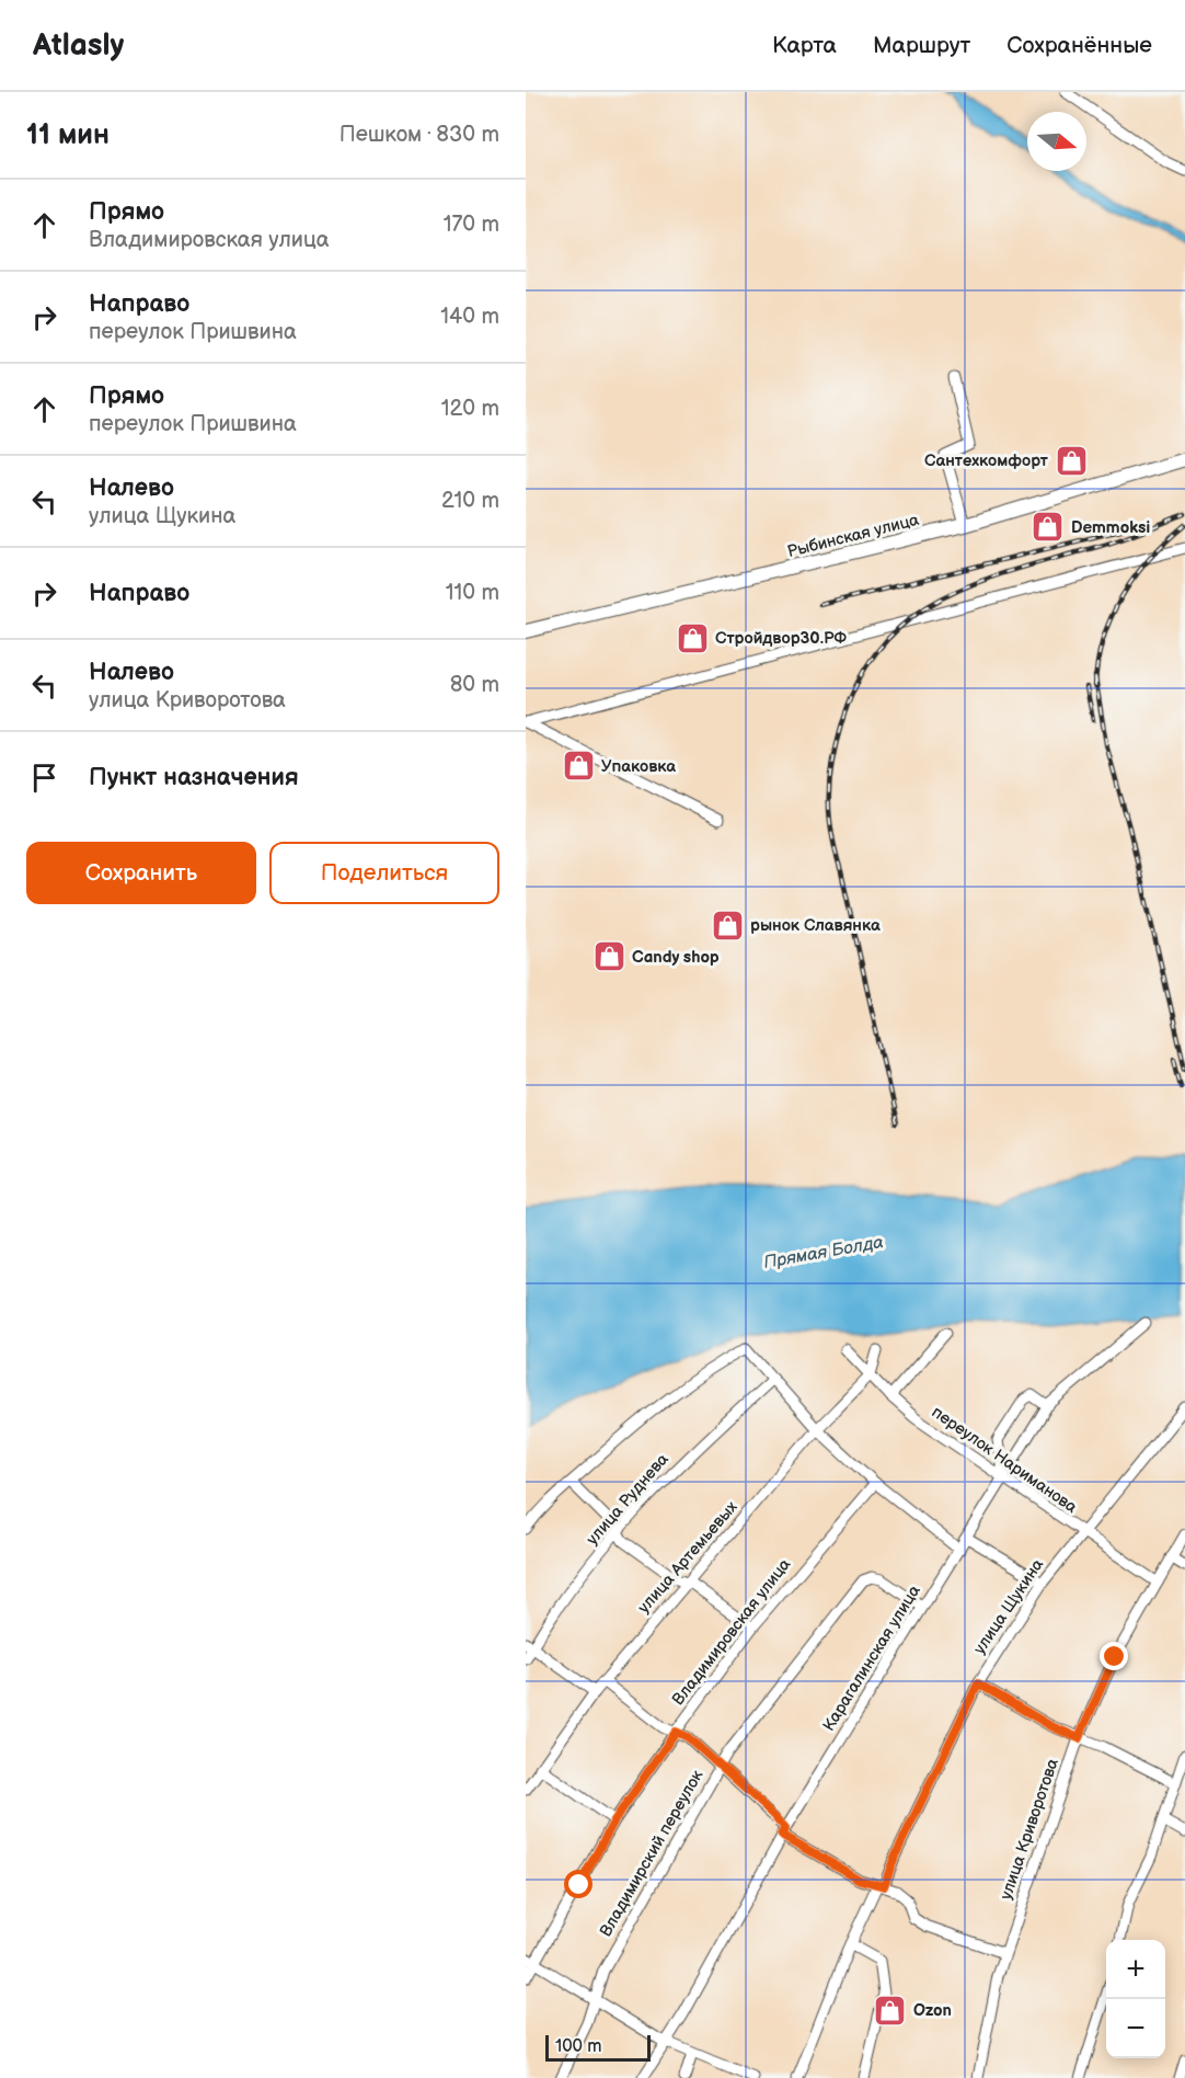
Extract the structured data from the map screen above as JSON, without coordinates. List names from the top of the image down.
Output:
{
  "streets": {
    "main road": ["Рыбинская улица"],
    "street": [
      "переулок Нариманова",
      "улица Руднева",
      "улица Артемьевых",
      "улица Щукина",
      "Владимировская улица",
      "Карагалинская улица",
      "улица Криворотова",
      "Владимирский переулок"
    ]
  },
  "crossings": [
    ["переулок Нариманова", "улица Артемьевых"],
    ["переулок Нариманова", "улица Щукина"],
    ["переулок Нариманова", "Карагалинская улица"],
    ["переулок Нариманова", "улица Криворотова"],
    ["Карагалинская улица", "Владимирский переулок"]
  ],
  "water": ["Прямая Болда"],
  "places": {
    "shop": [
      "Сантехкомфорт",
      "Demmoksi",
      "Стройдвор30.РФ",
      "Упаковка",
      "рынок Славянка",
      "Candy shop",
      "Ozon"
    ]
  },
  "scale_bar": "100 m",
  "north": "right",
  "page": {
    "header": "Atlasly",
    "nav": ["Карта", "Маршрут", "Сохранённые"],
    "heading": ["11 мин", "Пешком · 830 m"],
    "list": [
      ["Прямо", "Владимировская улица", "170 m"],
      ["Направо", "переулок Пришвина", "140 m"],
      ["Прямо", "переулок Пришвина", "120 m"],
      ["Налево", "улица Щукина", "210 m"],
      ["Направо", "110 m"],
      ["Налево", "улица Криворотова", "80 m"],
      "Пункт назначения"
    ],
    "buttons": ["Сохранить", "Поделиться"],
    "map_buttons": ["+", "−"],
    "scale": "100 m"
  }
}
